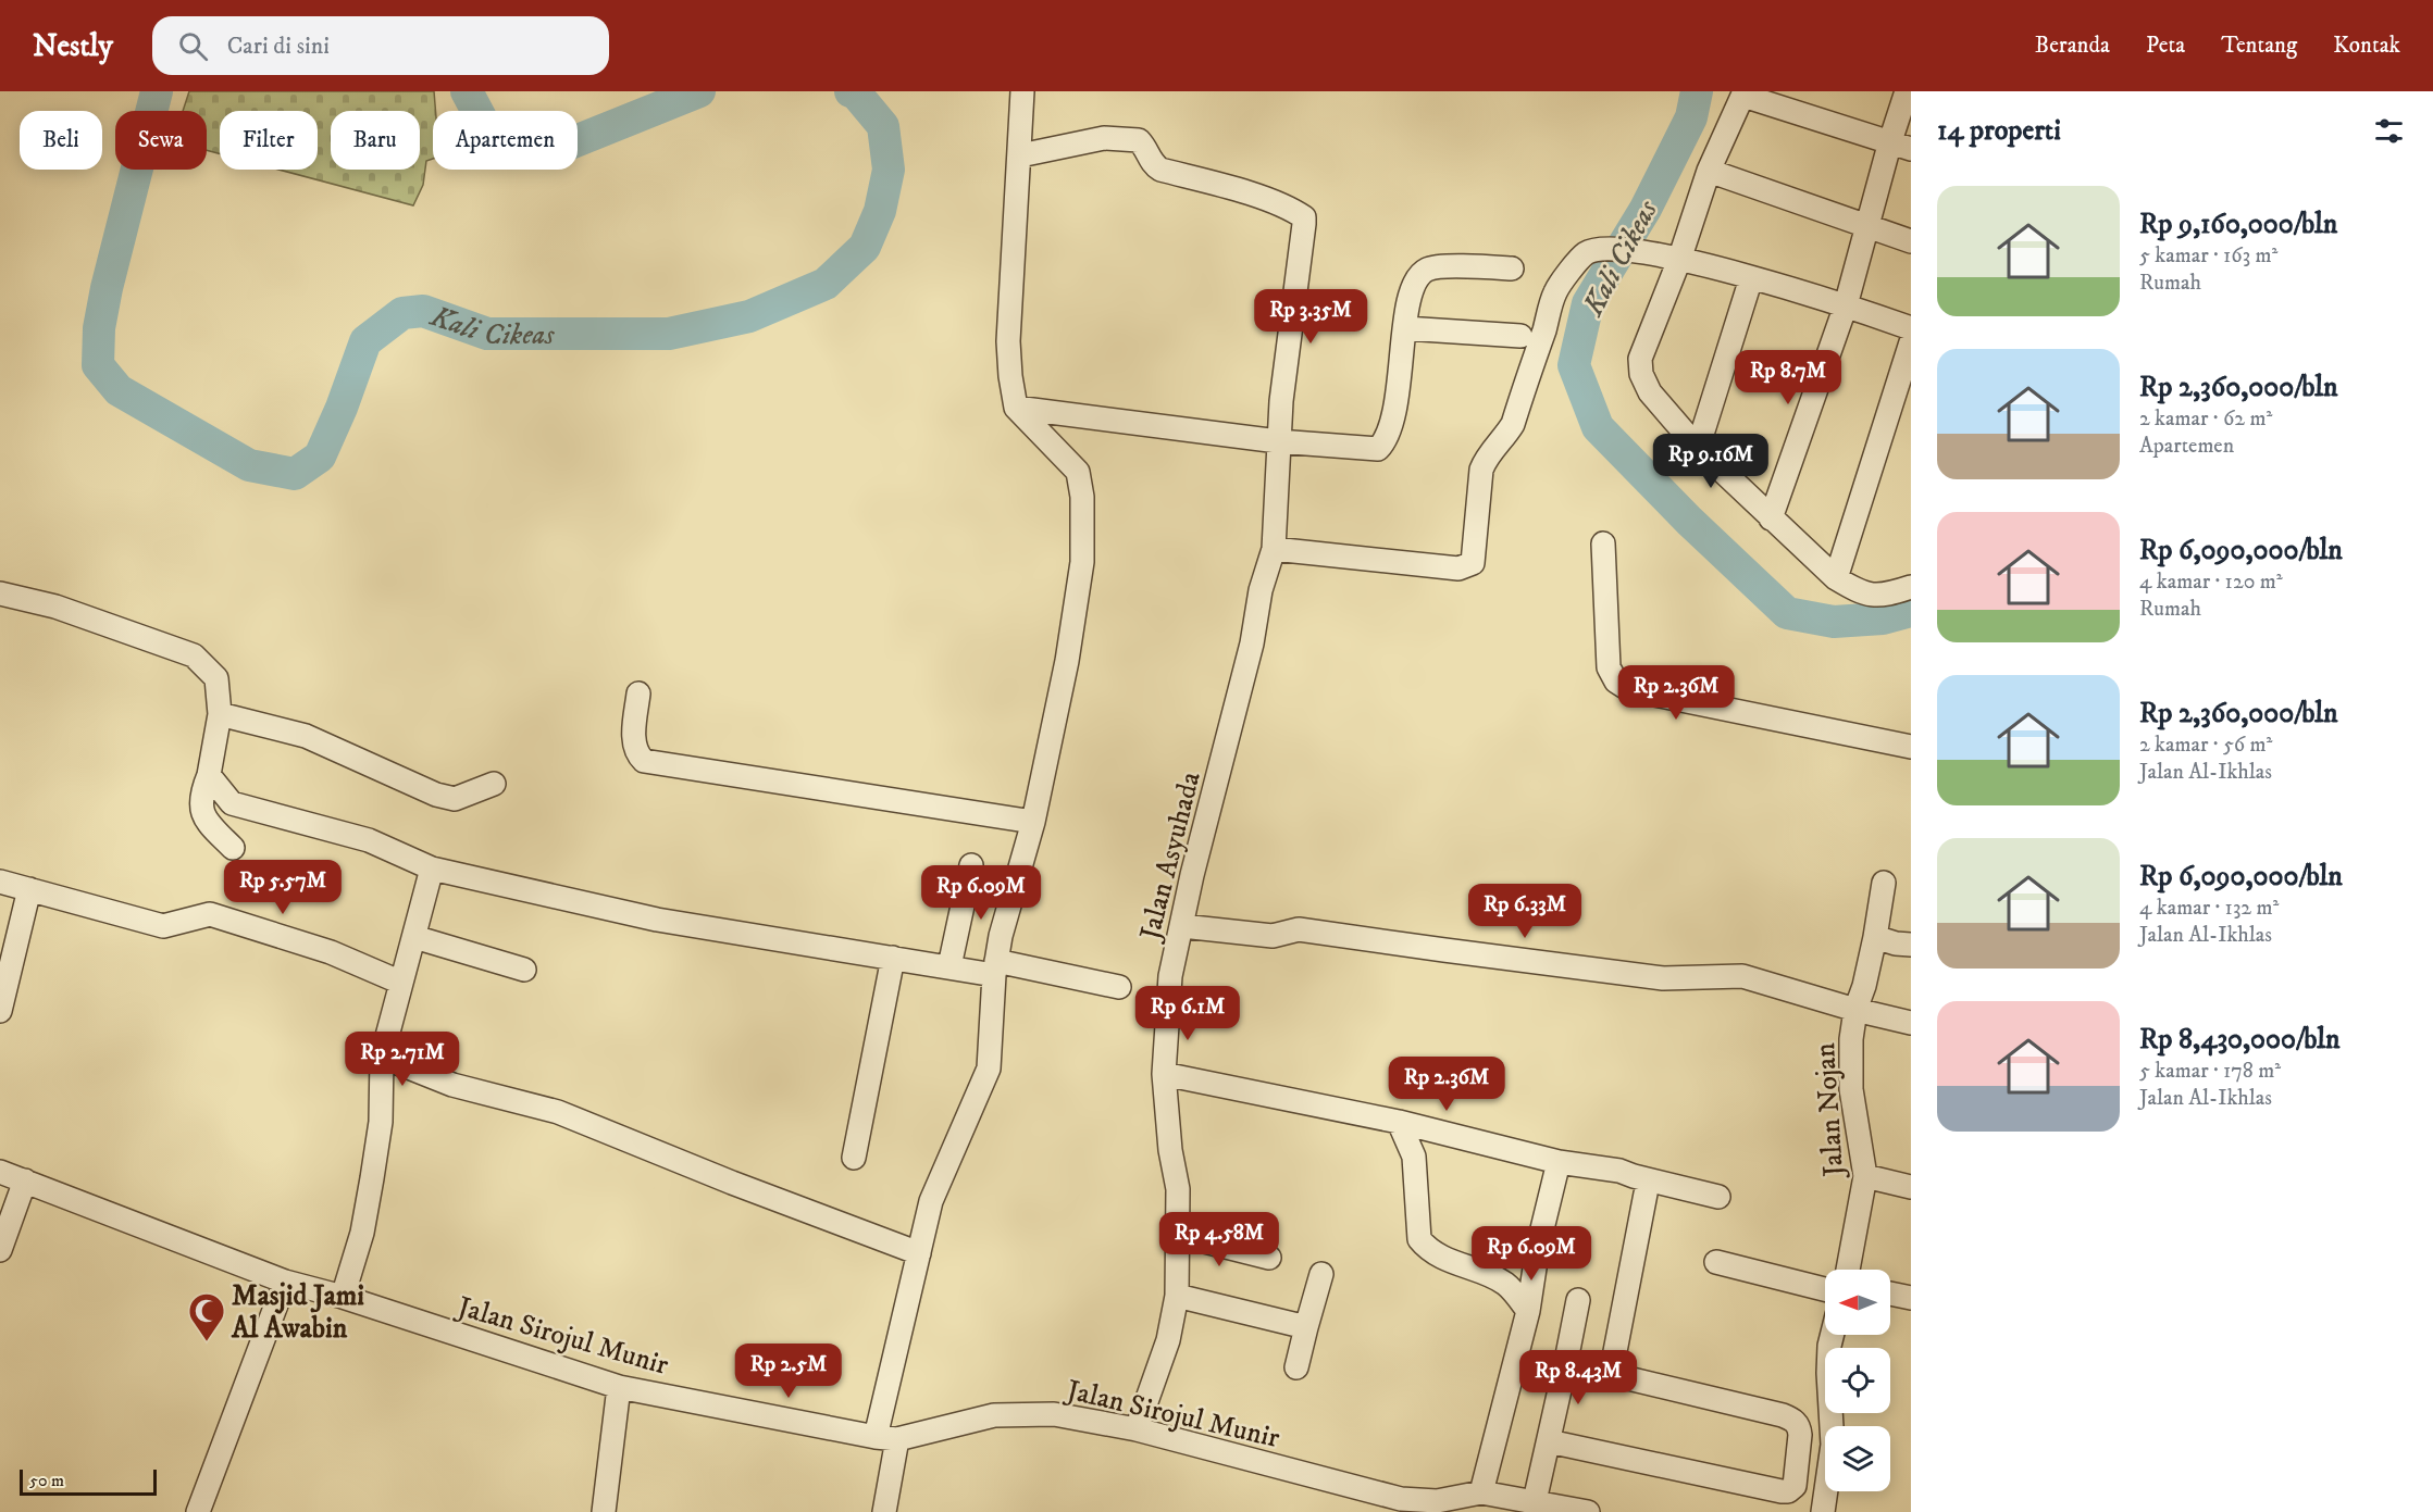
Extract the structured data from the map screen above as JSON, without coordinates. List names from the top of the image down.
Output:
{
  "streets": {
    "street": ["Jalan Asyuhada", "Jalan Nojan", "Jalan Sirojul Munir"]
  },
  "crossings": [
    ["Jalan Asyuhada", "Jalan Sirojul Munir"]
  ],
  "water": ["Kali Cikeas"],
  "places": {
    "mosque": ["Masjid Jami Al Awabin"]
  },
  "scale_bar": "50 m",
  "north": "left",
  "page": {
    "header": "Nestly",
    "search": "Cari di sini",
    "nav": [
      "Beranda",
      "Peta",
      "Tentang",
      "Kontak"
    ],
    "heading": "14 properti",
    "chip": [
      "Beli",
      "Sewa",
      "Filter",
      "Baru",
      "Apartemen"
    ],
    "list": [
      {
        "name": "Rp 9,160,000/bln",
        "note": "5 kamar · 163 m² · Rumah"
      },
      {
        "name": "Rp 2,360,000/bln",
        "note": "2 kamar · 62 m² · Apartemen"
      },
      {
        "name": "Rp 6,090,000/bln",
        "note": "4 kamar · 120 m² · Rumah"
      },
      {
        "name": "Rp 2,360,000/bln",
        "note": "2 kamar · 56 m² · Jalan Al-Ikhlas"
      },
      {
        "name": "Rp 6,090,000/bln",
        "note": "4 kamar · 132 m² · Jalan Al-Ikhlas"
      },
      {
        "name": "Rp 8,430,000/bln",
        "note": "5 kamar · 178 m² · Jalan Al-Ikhlas"
      }
    ],
    "price": [
      "Rp 3.35M",
      "Rp 8.7M",
      "Rp 9.16M",
      "Rp 2.36M",
      "Rp 5.57M",
      "Rp 6.09M",
      "Rp 6.33M",
      "Rp 6.1M",
      "Rp 2.71M",
      "Rp 2.36M",
      "Rp 4.58M",
      "Rp 6.09M",
      "Rp 2.5M",
      "Rp 8.43M"
    ],
    "scale": "50 m"
  }
}
